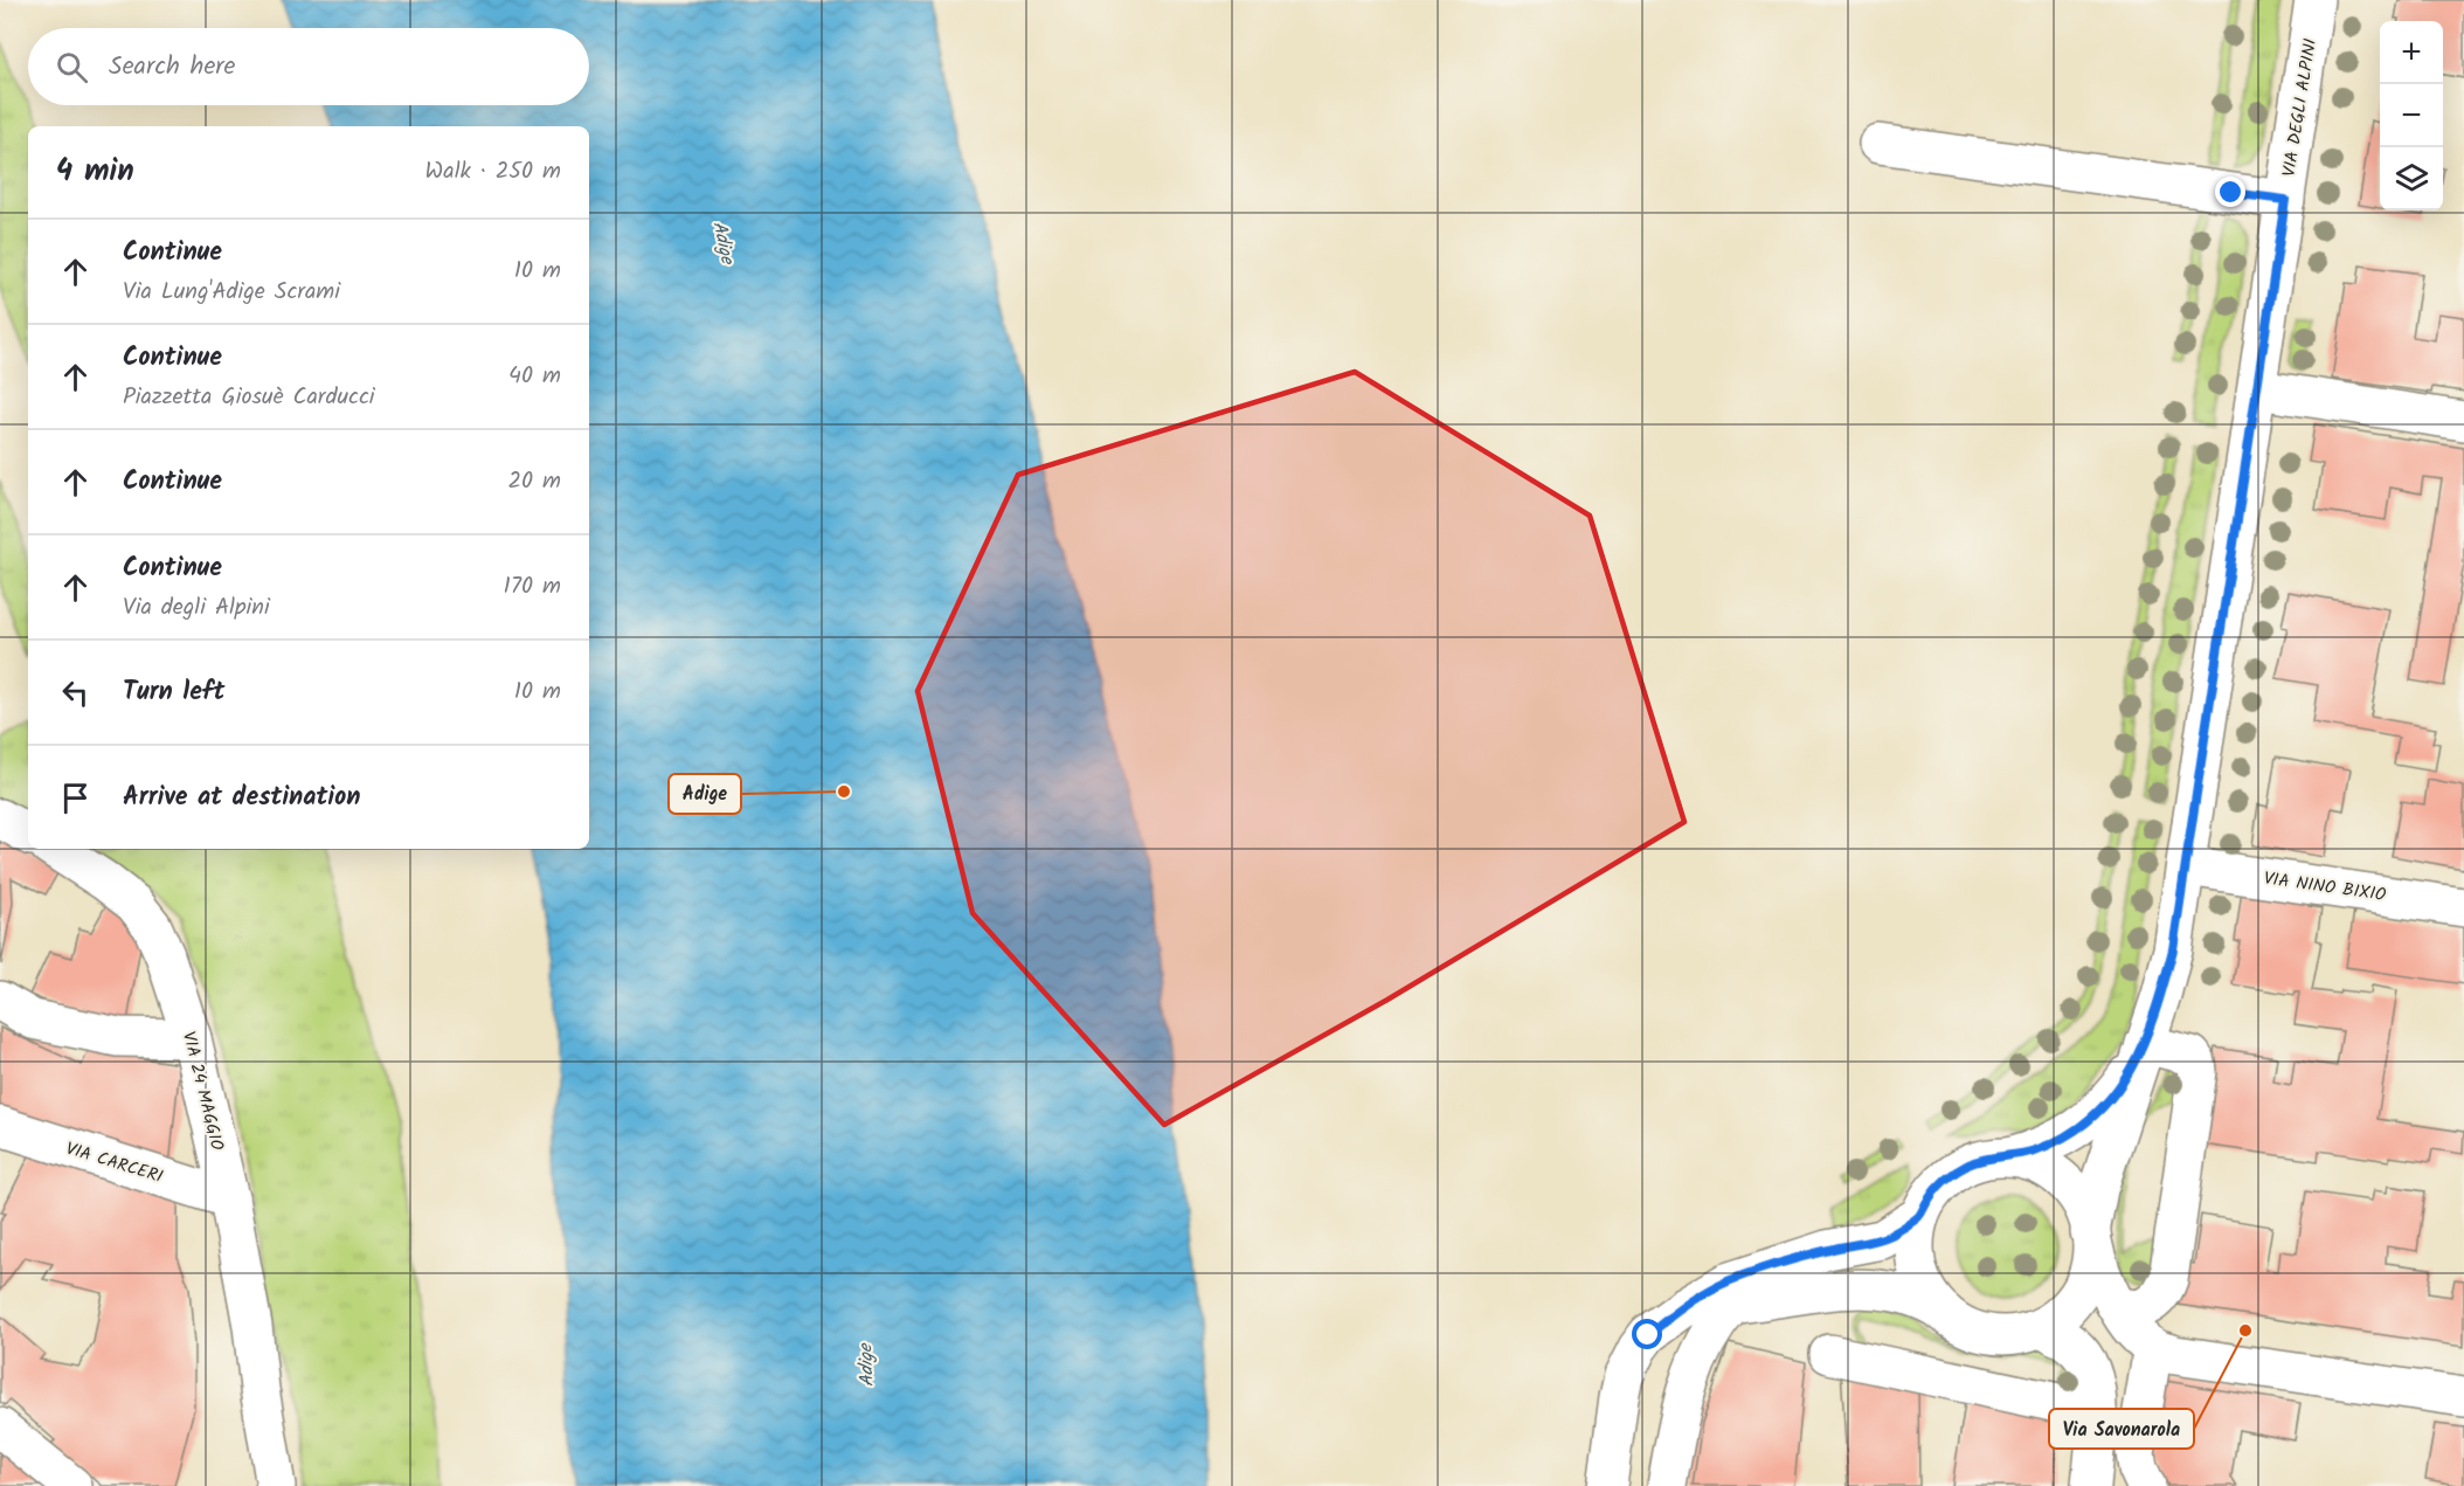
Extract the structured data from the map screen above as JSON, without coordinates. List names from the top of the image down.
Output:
{
  "streets": {
    "street": [
      "VIA DEGLI ALPINI",
      "VIA NINO BIXIO",
      "VIA 24 MAGGIO",
      "VIA CARCERI"
    ]
  },
  "crossings": [
    ["VIA DEGLI ALPINI", "VIA NINO BIXIO"],
    ["VIA 24 MAGGIO", "VIA CARCERI"]
  ],
  "water": ["Adige"],
  "places": ["Adige", "Via Savonarola"],
  "page": {
    "map_buttons": ["+", "−"],
    "search": "Search here",
    "heading": ["4 min", "Walk · 250 m"],
    "list": [
      ["Continue", "Via Lung'Adige Scrami", "10 m"],
      ["Continue", "Piazzetta Giosuè Carducci", "40 m"],
      ["Continue", "20 m"],
      ["Continue", "Via degli Alpini", "170 m"],
      ["Turn left", "10 m"],
      "Arrive at destination"
    ]
  }
}
